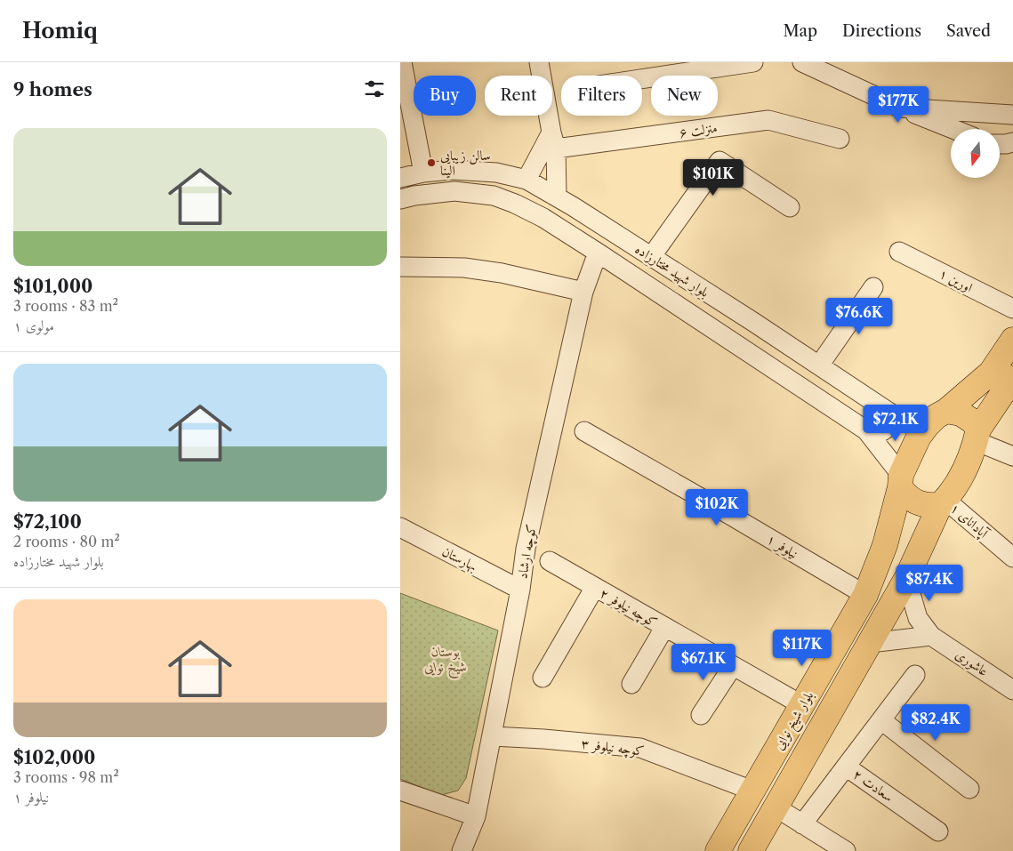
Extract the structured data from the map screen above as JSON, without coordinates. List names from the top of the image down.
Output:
{
  "streets": {
    "main road": ["بلوار شیخ نوایی"],
    "street": [
      "منزلت ۶",
      "بلوار شهید مختارزاده",
      "اورین ۱",
      "آپادانای ۱",
      "۱ نیلوفر",
      "کوچه ارشاد",
      "بهارستان",
      "کوچه نیلوفر ۲",
      "عاشوری",
      "کوچه نیلوفر ۳",
      "سعادت ۲"
    ]
  },
  "crossings": [
    ["بلوار شهید مختارزاده", "کوچه ارشاد"],
    ["بلوار شهید مختارزاده", "بلوار شیخ نوایی"],
    ["آپادانای ۱", "بلوار شیخ نوایی"],
    ["۱ نیلوفر", "بلوار شیخ نوایی"],
    ["کوچه ارشاد", "بهارستان"],
    ["کوچه ارشاد", "کوچه نیلوفر ۳"],
    ["کوچه نیلوفر ۲", "بلوار شیخ نوایی"],
    ["عاشوری", "بلوار شیخ نوایی"],
    ["بلوار شیخ نوایی", "کوچه نیلوفر ۳"]
  ],
  "parks": ["بوستان شیخ نوایی"],
  "places": ["سالن زیبایی الینا"],
  "north": "bottom",
  "page": {
    "header": "Homiq",
    "nav": ["Map", "Directions", "Saved"],
    "heading": "9 homes",
    "chip": [
      "Buy",
      "Rent",
      "Filters",
      "New"
    ],
    "price": [
      "$177K",
      "$101K",
      "$76.6K",
      "$72.1K",
      "$102K",
      "$87.4K",
      "$117K",
      "$67.1K",
      "$82.4K"
    ],
    "list": [
      {
        "name": "$101,000",
        "note": "3 rooms · 83 m² · مولوی ۱"
      },
      {
        "name": "$72,100",
        "note": "2 rooms · 80 m² · بلوار شهید مختارزاده"
      },
      {
        "name": "$102,000",
        "note": "3 rooms · 98 m² · ۱ نیلوفر"
      }
    ]
  }
}
